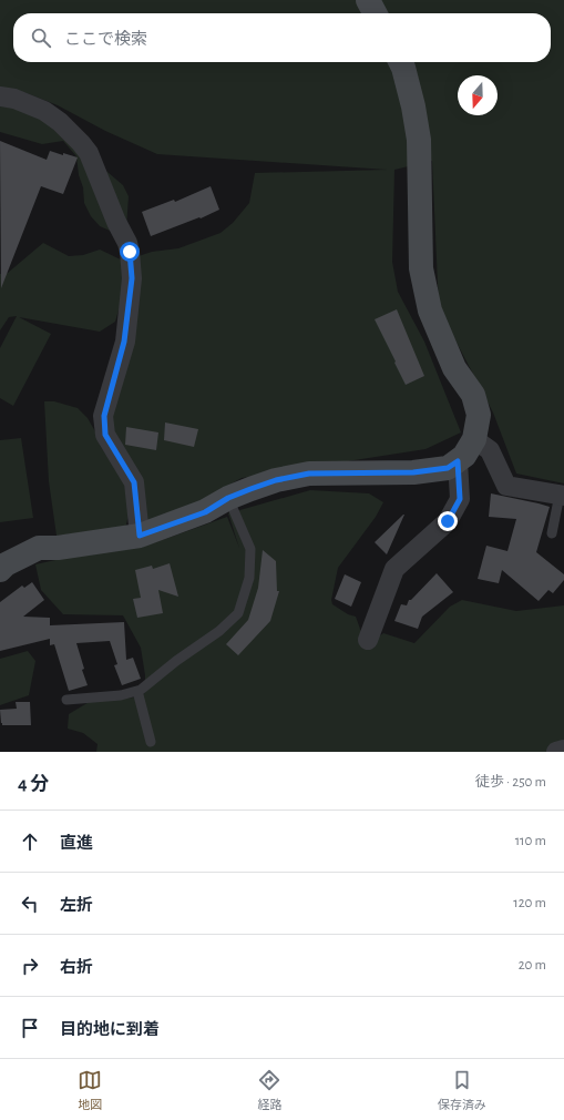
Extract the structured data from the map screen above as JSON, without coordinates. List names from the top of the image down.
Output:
{
  "north": "bottom",
  "page": {
    "search": "ここで検索",
    "heading": ["4 分", "徒歩 · 250 m"],
    "list": [
      ["直進", "110 m"],
      ["左折", "120 m"],
      ["右折", "20 m"],
      "目的地に到着"
    ],
    "nav": ["地図", "経路", "保存済み"]
  }
}
